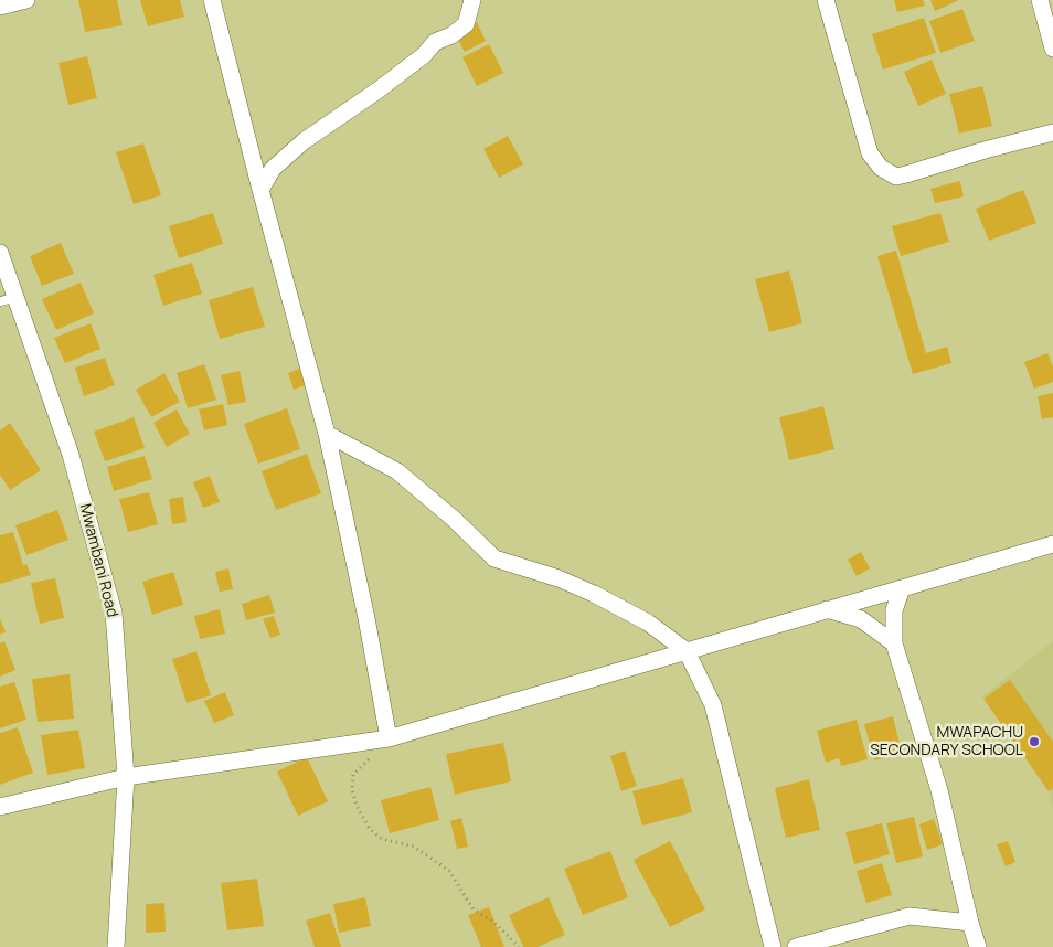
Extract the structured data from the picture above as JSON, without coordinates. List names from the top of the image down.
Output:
{
  "streets": {
    "street": ["Mwambani Road"]
  },
  "places": ["MWAPACHU SECONDARY SCHOOL"]
}
